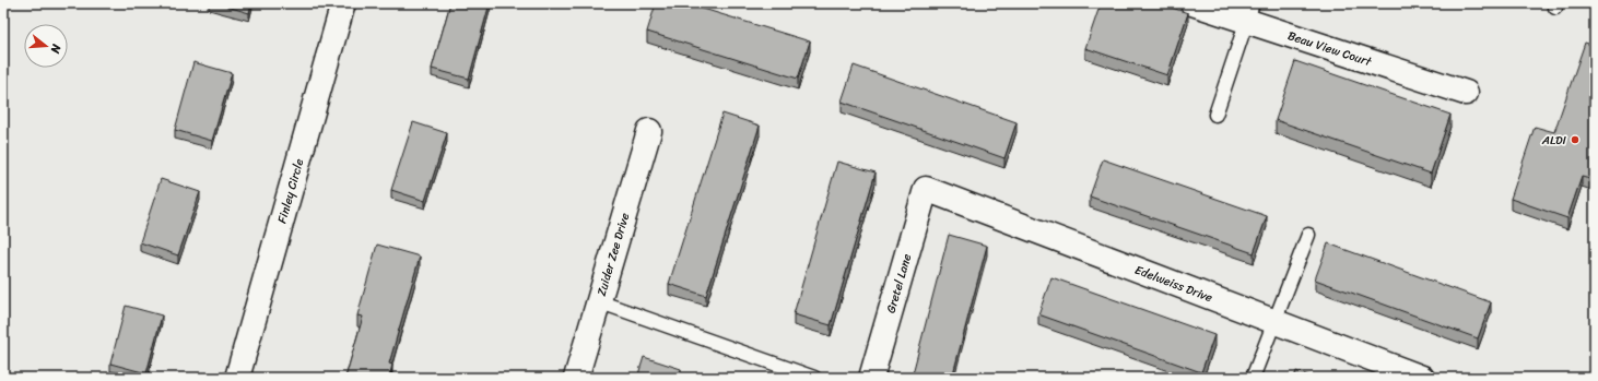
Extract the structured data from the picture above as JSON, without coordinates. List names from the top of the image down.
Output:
{
  "streets": {
    "street": [
      "Beau View Court",
      "Finley Circle",
      "Zuider Zee Drive",
      "Edelweiss Drive",
      "Gretel Lane"
    ]
  },
  "crossings": [
    ["Edelweiss Drive", "Gretel Lane"]
  ],
  "places": ["ALDI"],
  "north": "right"
}
